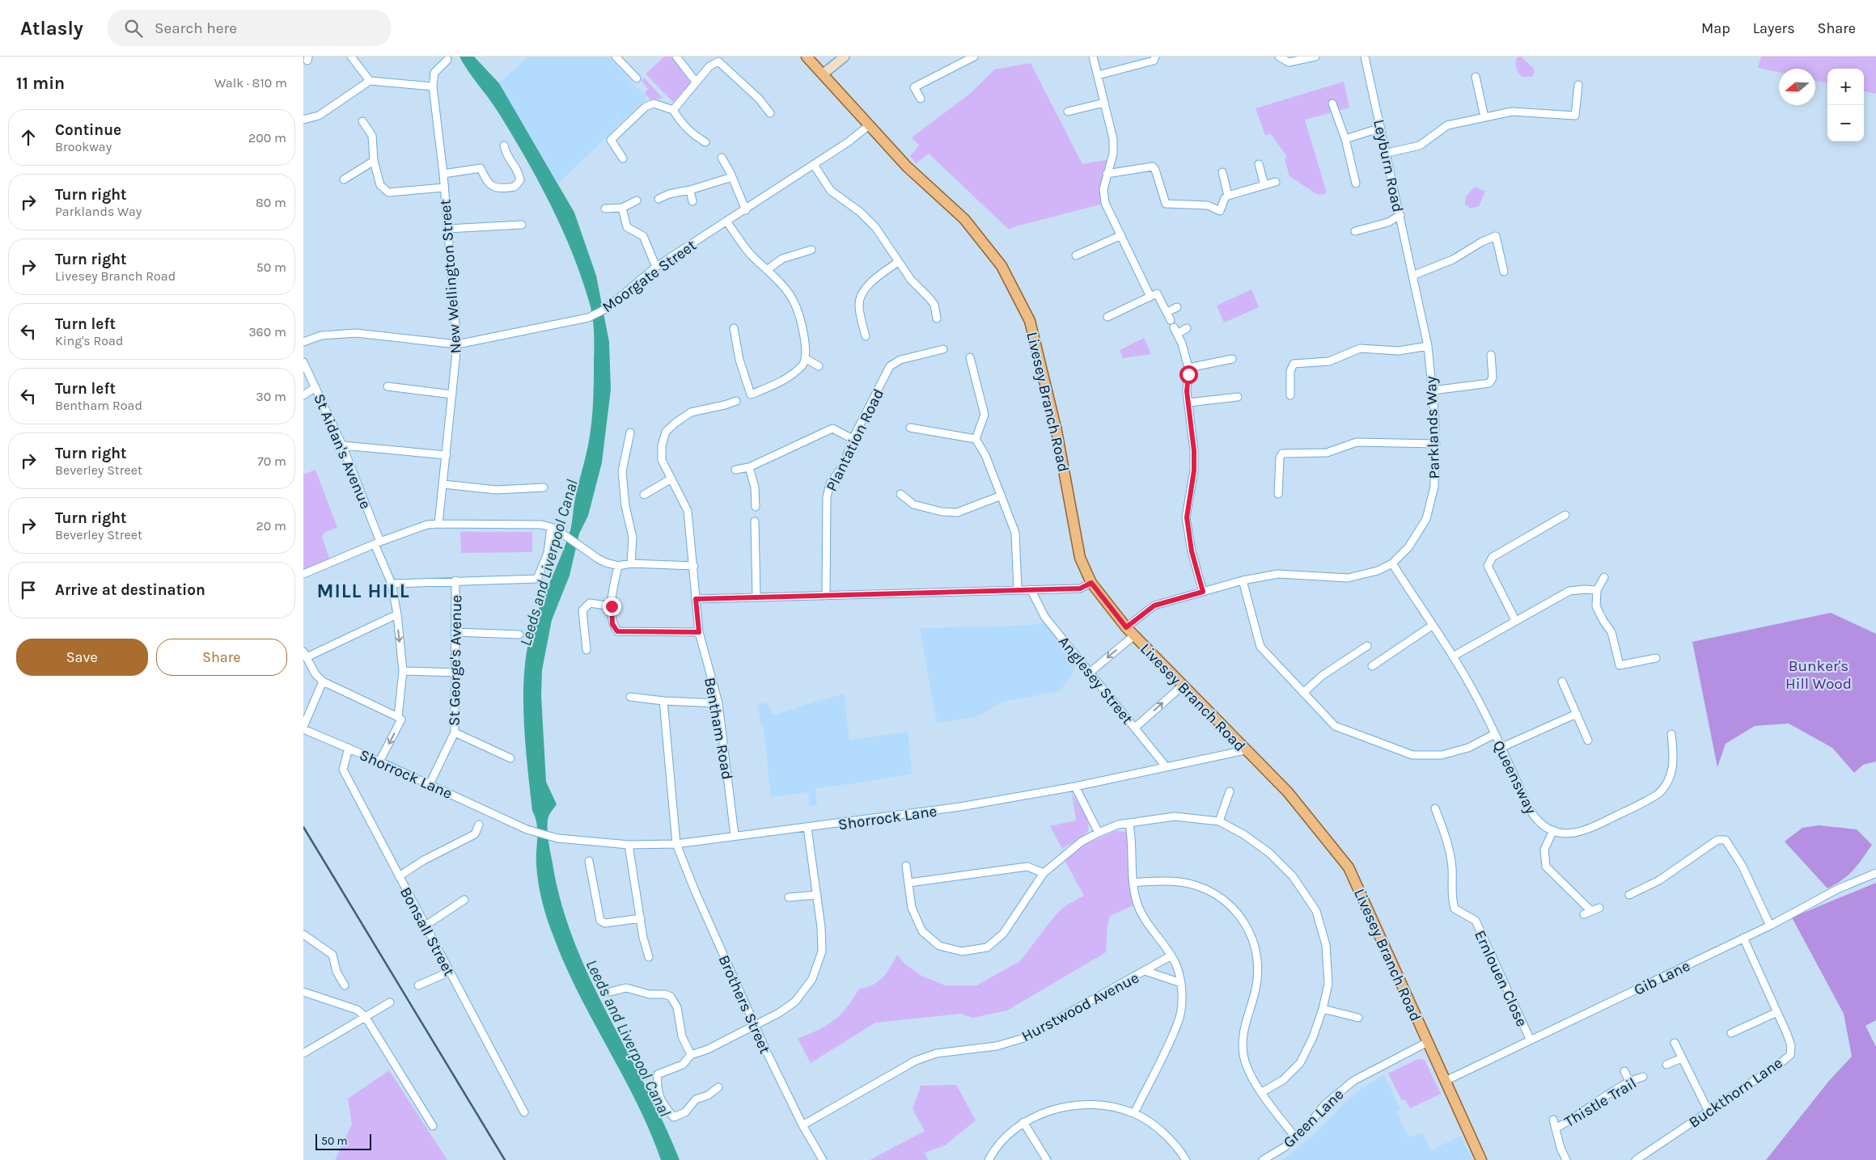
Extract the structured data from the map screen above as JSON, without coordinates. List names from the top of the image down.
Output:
{
  "streets": {
    "main road": ["Livesey Branch Road"],
    "street": [
      "Leyburn Road",
      "Moorgate Street",
      "New Wellington Street",
      "Parklands Way",
      "Plantation Road",
      "St Aidan's Avenue",
      "St George's Avenue",
      "Anglesey Street",
      "Bentham Road",
      "Shorrock Lane",
      "Queensway",
      "Bonsall Street",
      "Gib Lane",
      "Ernlouen Close",
      "Brothers Street",
      "Hurstwood Avenue",
      "Buckthorn Lane",
      "Thistle Trail",
      "Green Lane"
    ]
  },
  "crossings": [
    ["Leyburn Road", "Parklands Way"],
    ["Moorgate Street", "New Wellington Street"],
    ["Moorgate Street", "Livesey Branch Road"],
    ["Livesey Branch Road", "Parklands Way"],
    ["Livesey Branch Road", "Shorrock Lane"],
    ["Livesey Branch Road", "Gib Lane"],
    ["Livesey Branch Road", "Green Lane"],
    ["Parklands Way", "Queensway"],
    ["St Aidan's Avenue", "Shorrock Lane"],
    ["St George's Avenue", "Shorrock Lane"],
    ["Anglesey Street", "Shorrock Lane"],
    ["Bentham Road", "Shorrock Lane"],
    ["Shorrock Lane", "Bonsall Street"],
    ["Shorrock Lane", "Brothers Street"],
    ["Gib Lane", "Ernlouen Close"],
    ["Gib Lane", "Buckthorn Lane"],
    ["Brothers Street", "Hurstwood Avenue"]
  ],
  "districts": ["MILL HILL"],
  "water": ["Leeds and Liverpool Canal"],
  "parks": ["Bunker's Hill Wood"],
  "scale_bar": "50 m",
  "north": "left",
  "page": {
    "header": "Atlasly",
    "search": "Search here",
    "nav": ["Map", "Layers", "Share"],
    "heading": ["11 min", "Walk · 810 m"],
    "map_buttons": ["+", "−"],
    "list": [
      ["Continue", "Brookway", "200 m"],
      ["Turn right", "Parklands Way", "80 m"],
      ["Turn right", "Livesey Branch Road", "50 m"],
      ["Turn left", "King's Road", "360 m"],
      ["Turn left", "Bentham Road", "30 m"],
      ["Turn right", "Beverley Street", "70 m"],
      ["Turn right", "Beverley Street", "20 m"],
      "Arrive at destination"
    ],
    "buttons": ["Save", "Share"],
    "scale": "50 m"
  }
}
